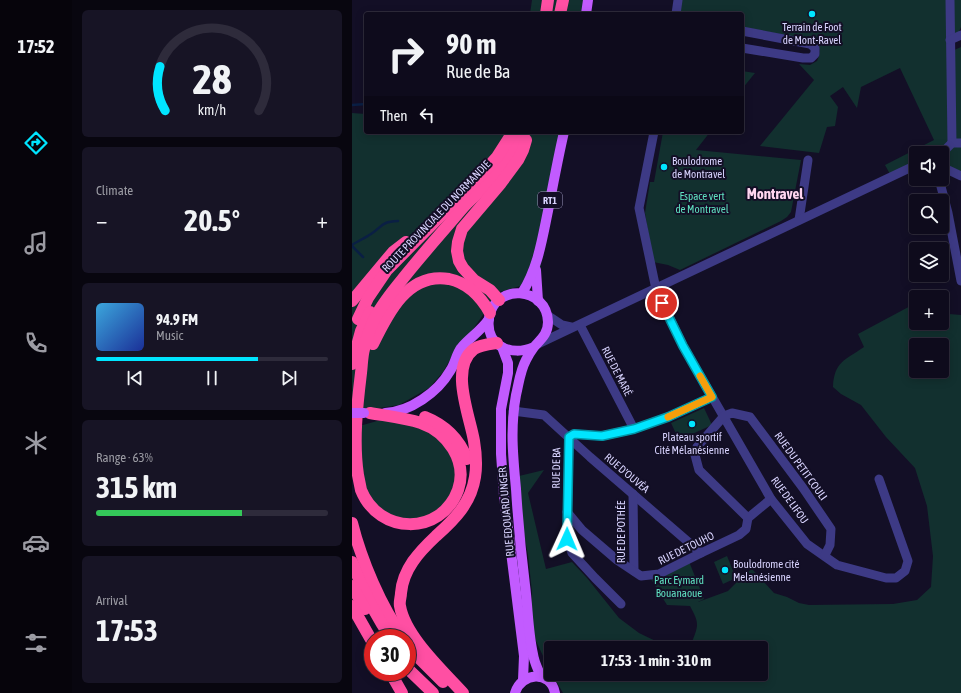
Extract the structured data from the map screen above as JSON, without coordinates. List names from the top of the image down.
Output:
{
  "streets": {
    "highway": ["ROUTE PROVINCIALE DU NORMANDIE"],
    "main road": ["RT1", "RUE EDOUARD UNGER"],
    "street": [
      "RUE DE MARÉ",
      "RUE DU PETIT COULI",
      "RUE DE BA",
      "RUE D'OUVÉA",
      "RUE DE LIFOU",
      "RUE DE POTHÉE",
      "RUE DE TOUHO"
    ]
  },
  "crossings": [
    ["RT1", "RUE EDOUARD UNGER"],
    ["RUE DE MARÉ", "RUE DE BA"],
    ["RUE DU PETIT COULI", "RUE DE LIFOU"],
    ["RUE DE BA", "RUE D'OUVÉA"],
    ["RUE DE BA", "RUE DE LIFOU"],
    ["RUE DE BA", "RUE DE TOUHO"],
    ["RUE D'OUVÉA", "RUE EDOUARD UNGER"],
    ["RUE D'OUVÉA", "RUE DE POTHÉE"],
    ["RUE D'OUVÉA", "RUE DE TOUHO"],
    ["RUE DE LIFOU", "RUE DE TOUHO"],
    ["RUE DE POTHÉE", "RUE DE TOUHO"]
  ],
  "districts": ["Montravel"],
  "parks": ["Espace vert de Montravel", "Parc Eymard Bouanaoue"],
  "places": [
    "Terrain de Foot de Mont-Ravel",
    "Boulodrome de Montravel",
    "Plateau sportif Cité Mélanésienne",
    "Boulodrome cité Melanésienne"
  ],
  "page": {
    "tabs": "17:52",
    "turn": ["90 m", "Rue de Ba"],
    "then": "Then",
    "map_buttons": ["+", "−"],
    "tile": [
      "Climate",
      ["Range · 63%", "315 km"],
      ["Arrival", "17:53"]
    ],
    "heat": ["−", "20.5°", "+"],
    "song": ["94.9 FM", "Music"],
    "limit": "30",
    "trip": "17:53 · 1 min · 310 m",
    "gauge": ["28", "km/h"]
  }
}
